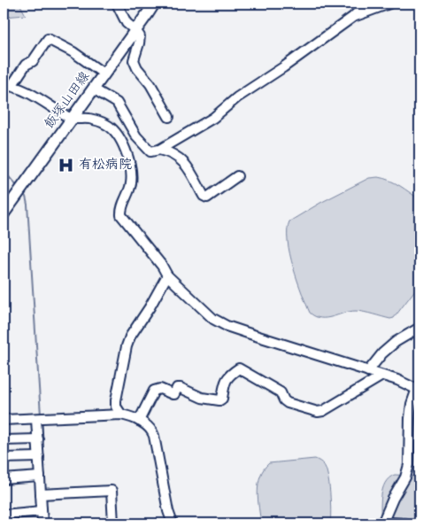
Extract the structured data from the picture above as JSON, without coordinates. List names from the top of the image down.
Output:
{
  "streets": {
    "main road": ["飯塚山田線"]
  },
  "places": {
    "hospital": ["有松病院"]
  }
}
